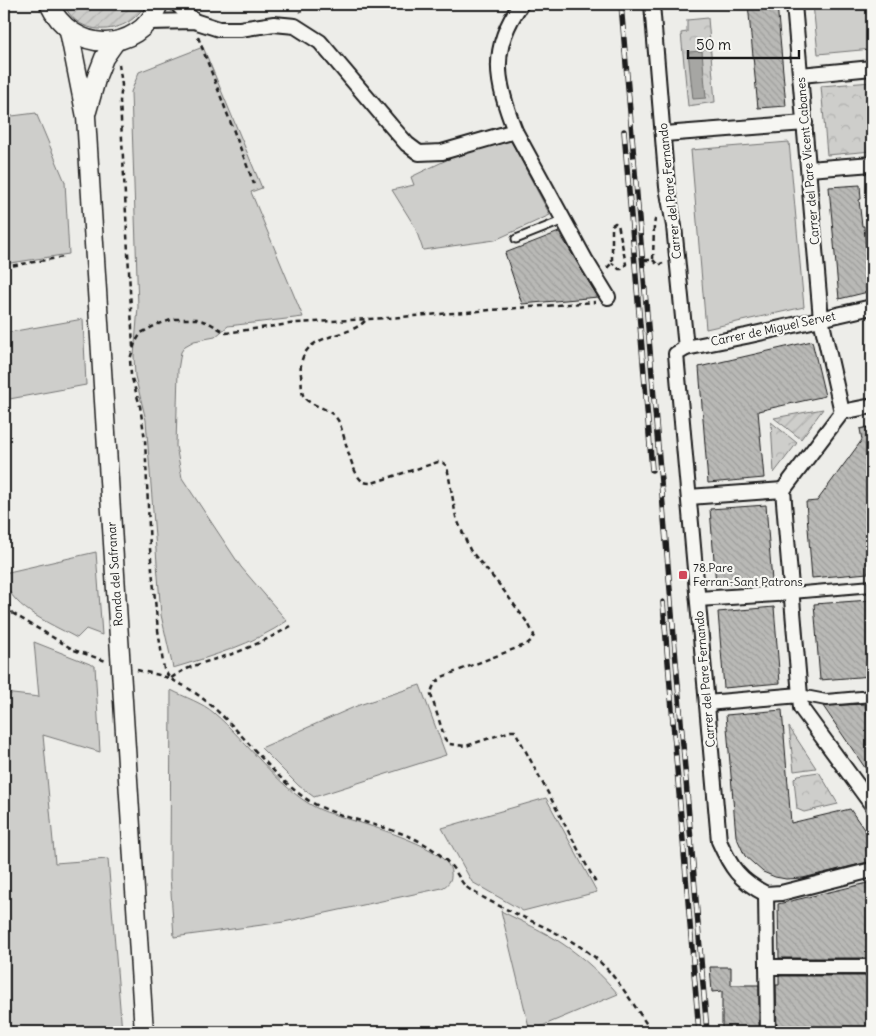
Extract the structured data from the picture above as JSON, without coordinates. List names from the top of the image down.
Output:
{
  "streets": {
    "street": [
      "Carrer del Pare Vicent Cabanes",
      "Carrer del Pare Fernando",
      "Carrer de Miguel Servet",
      "Ronda del Safranar"
    ]
  },
  "crossings": [
    ["Carrer del Pare Vicent Cabanes", "Carrer de Miguel Servet"],
    ["Carrer del Pare Fernando", "Carrer de Miguel Servet"]
  ],
  "places": {
    "transit": ["78.Pare Ferran-Sant Patrons"]
  },
  "scale_bar": "50 m"
}
